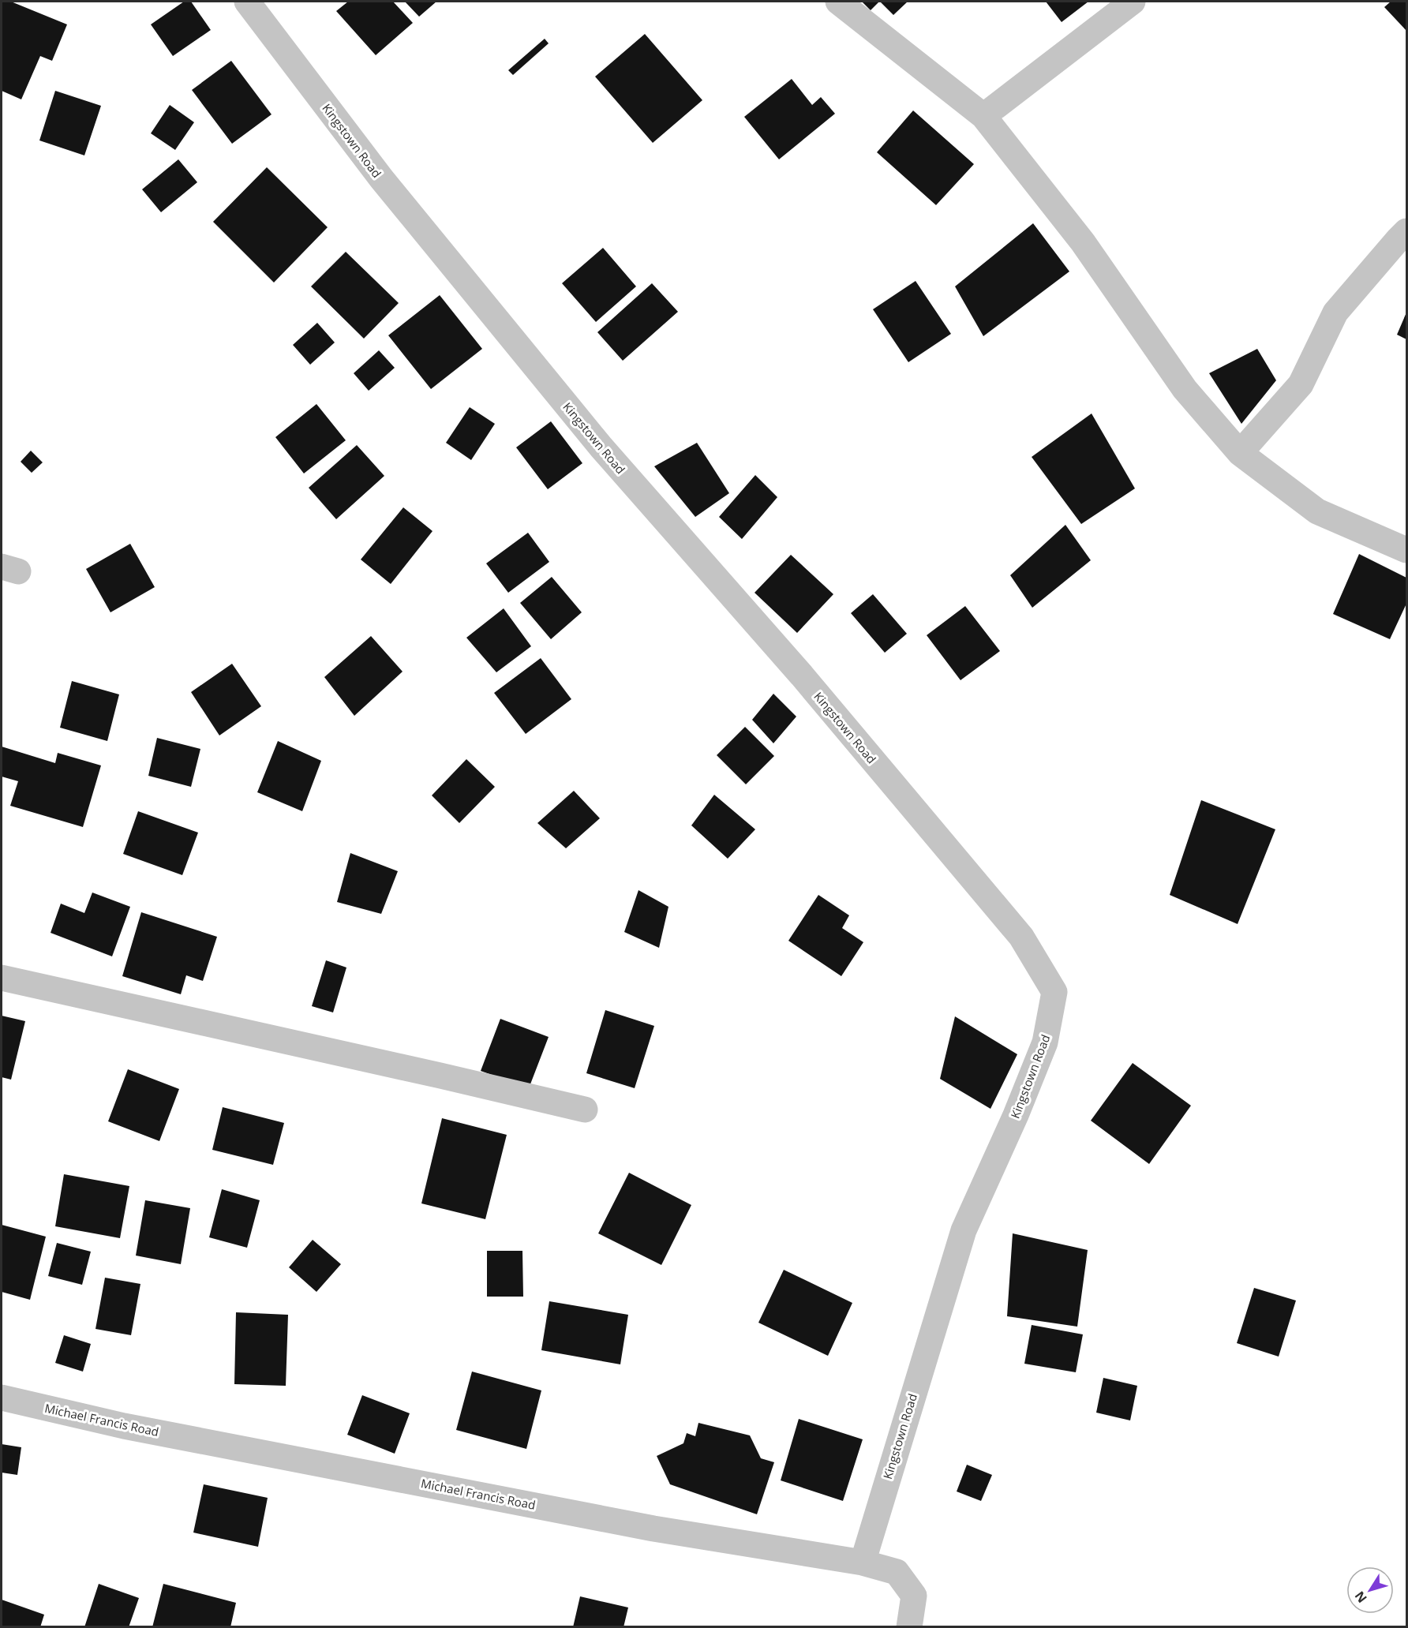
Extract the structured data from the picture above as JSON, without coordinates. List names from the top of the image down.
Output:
{
  "streets": {
    "street": ["Kingstown Road", "Michael Francis Road"]
  },
  "crossings": [
    ["Kingstown Road", "Michael Francis Road"]
  ],
  "north": "bottom left"
}
